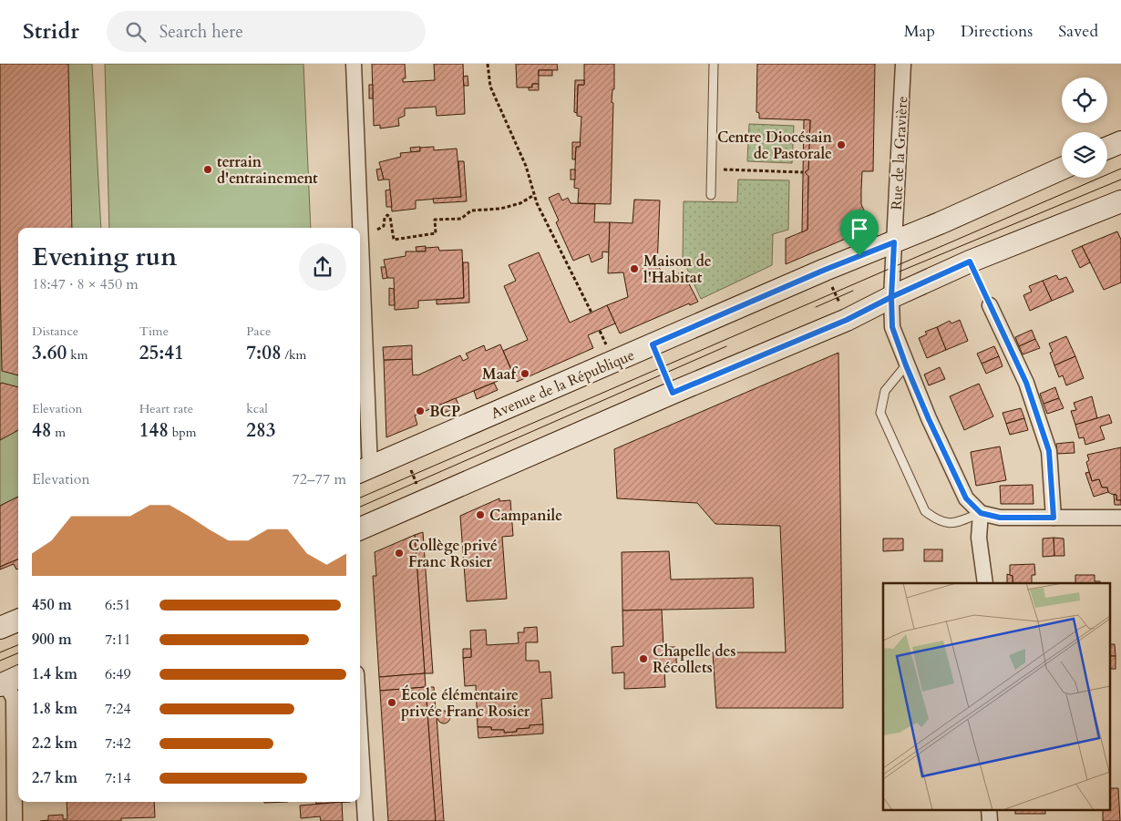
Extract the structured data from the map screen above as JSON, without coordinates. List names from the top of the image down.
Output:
{
  "streets": {
    "main road": ["Avenue de la République"],
    "street": ["Rue de la Gravière"]
  },
  "crossings": [
    ["Rue de la Gravière", "Avenue de la République"]
  ],
  "places": [
    "Centre Diocésain de Pastorale",
    "terrain d'entrainement",
    "Maison de l'Habitat",
    "Maaf",
    "BCP",
    "Campanile",
    "Collège privé Franc Rosier",
    "Chapelle des Récollets",
    "École élémentaire privée Franc Rosier"
  ],
  "page": {
    "header": "Stridr",
    "search": "Search here",
    "nav": ["Map", "Directions", "Saved"],
    "heading": ["Evening run", "18:47 · 8 × 450 m"],
    "stats": [
      ["Distance", "3.60 km"],
      ["Time", "25:41"],
      ["Pace", "7:08 /km"],
      ["Elevation", "48 m"],
      ["Heart rate", "148 bpm"],
      ["kcal", "283"]
    ],
    "chart": ["Elevation", "72–77 m"],
    "list": [
      {
        "name": "450 m",
        "note": "6:51"
      },
      {
        "name": "900 m",
        "note": "7:11"
      },
      {
        "name": "1.4 km",
        "note": "6:49"
      },
      {
        "name": "1.8 km",
        "note": "7:24"
      },
      {
        "name": "2.2 km",
        "note": "7:42"
      },
      {
        "name": "2.7 km",
        "note": "7:14"
      }
    ]
  }
}
